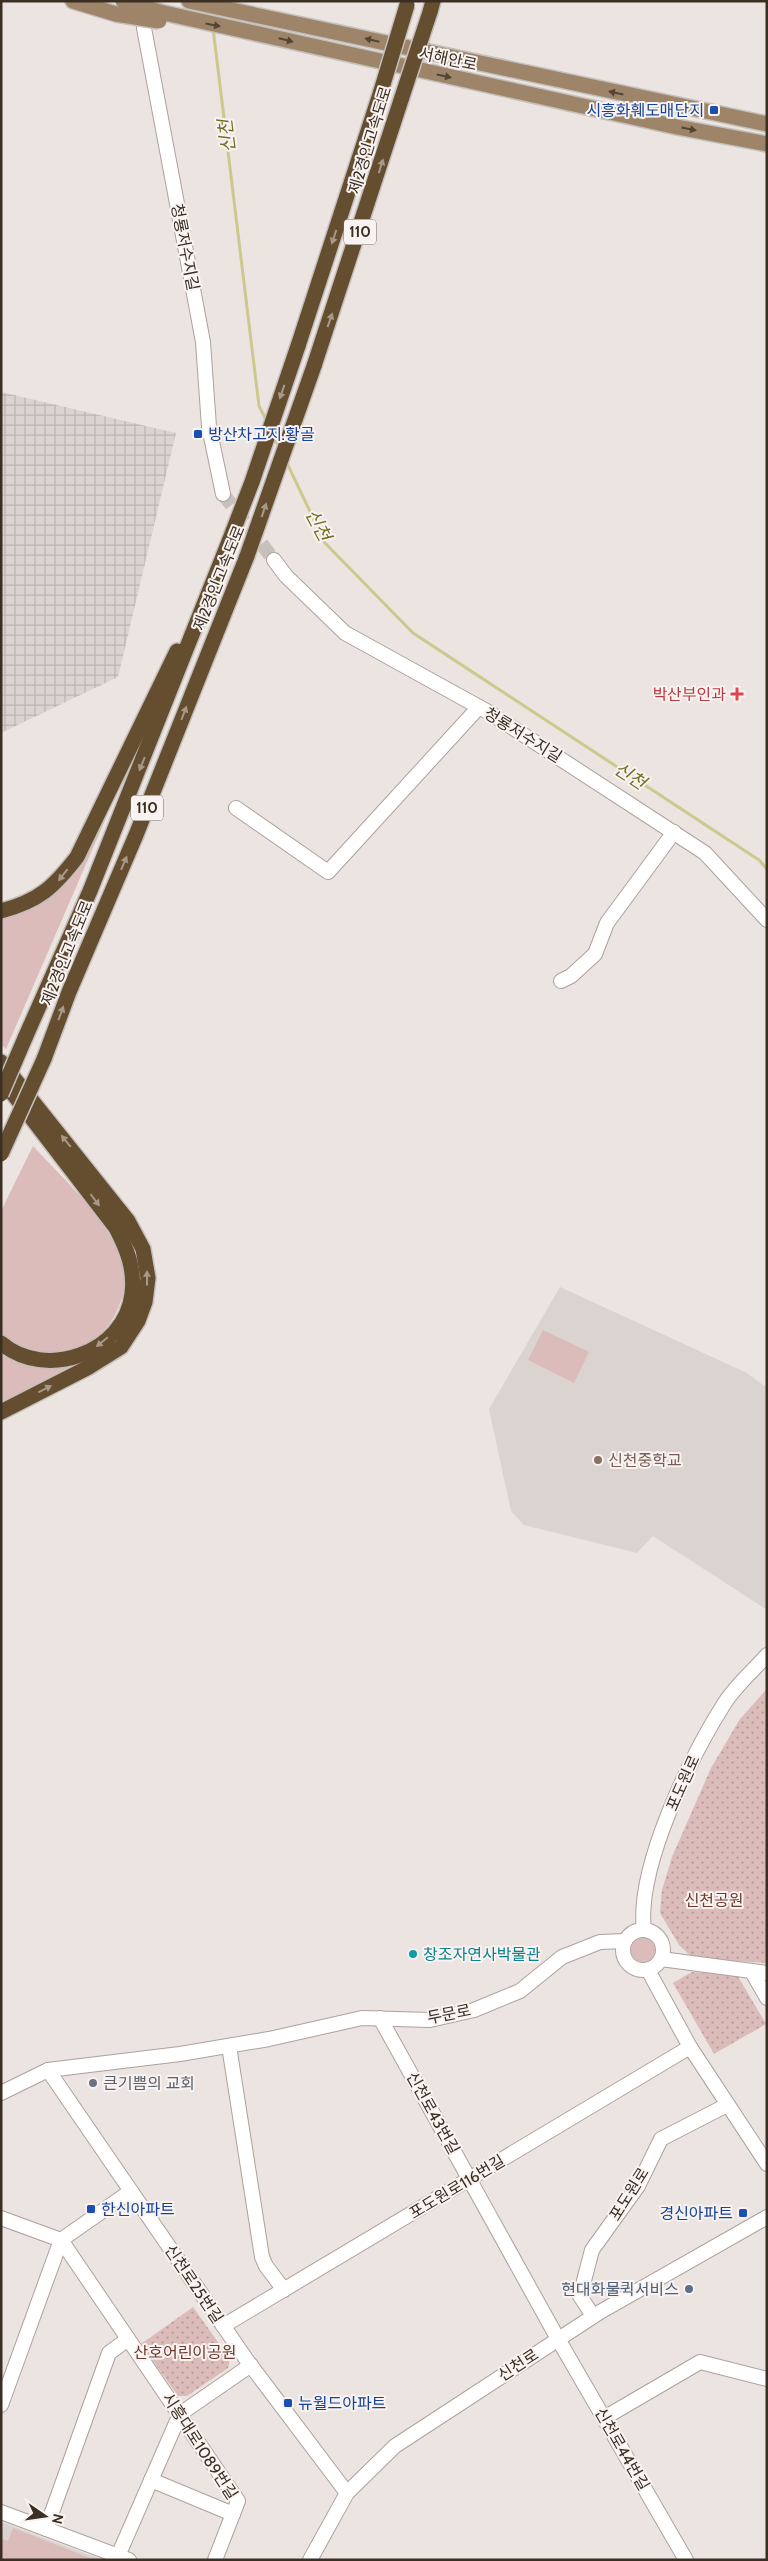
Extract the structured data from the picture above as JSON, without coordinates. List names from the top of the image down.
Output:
{
  "streets": {
    "highway": ["제2경인고속도로", "110"],
    "main road": ["서해안로"],
    "street": [
      "청룡저수지길",
      "포도원로",
      "두문로",
      "신천로43번길",
      "포도원로116번길",
      "신천로25번길",
      "신천로",
      "시흥대로1089번길",
      "신천로44번길"
    ]
  },
  "crossings": [
    ["포도원로", "두문로"],
    ["포도원로", "신천로"],
    ["두문로", "신천로43번길"],
    ["두문로", "신천로25번길"],
    ["신천로43번길", "포도원로116번길"],
    ["신천로43번길", "신천로"],
    ["신천로43번길", "신천로44번길"],
    ["포도원로116번길", "신천로25번길"],
    ["신천로25번길", "신천로"],
    ["신천로", "신천로44번길"]
  ],
  "water": ["신천"],
  "parks": ["신천공원", "산호어린이공원"],
  "places": {
    "transit": [
      "시흥화훼도매단지",
      "방산차고지.황골",
      "한신아파트",
      "경신아파트",
      "뉴월드아파트"
    ],
    "health": ["박산부인과"],
    "other": [
      "신천중학교",
      "창조자연사박물관",
      "큰기쁨의 교회",
      "현대화물퀵서비스"
    ]
  },
  "north": "right"
}
